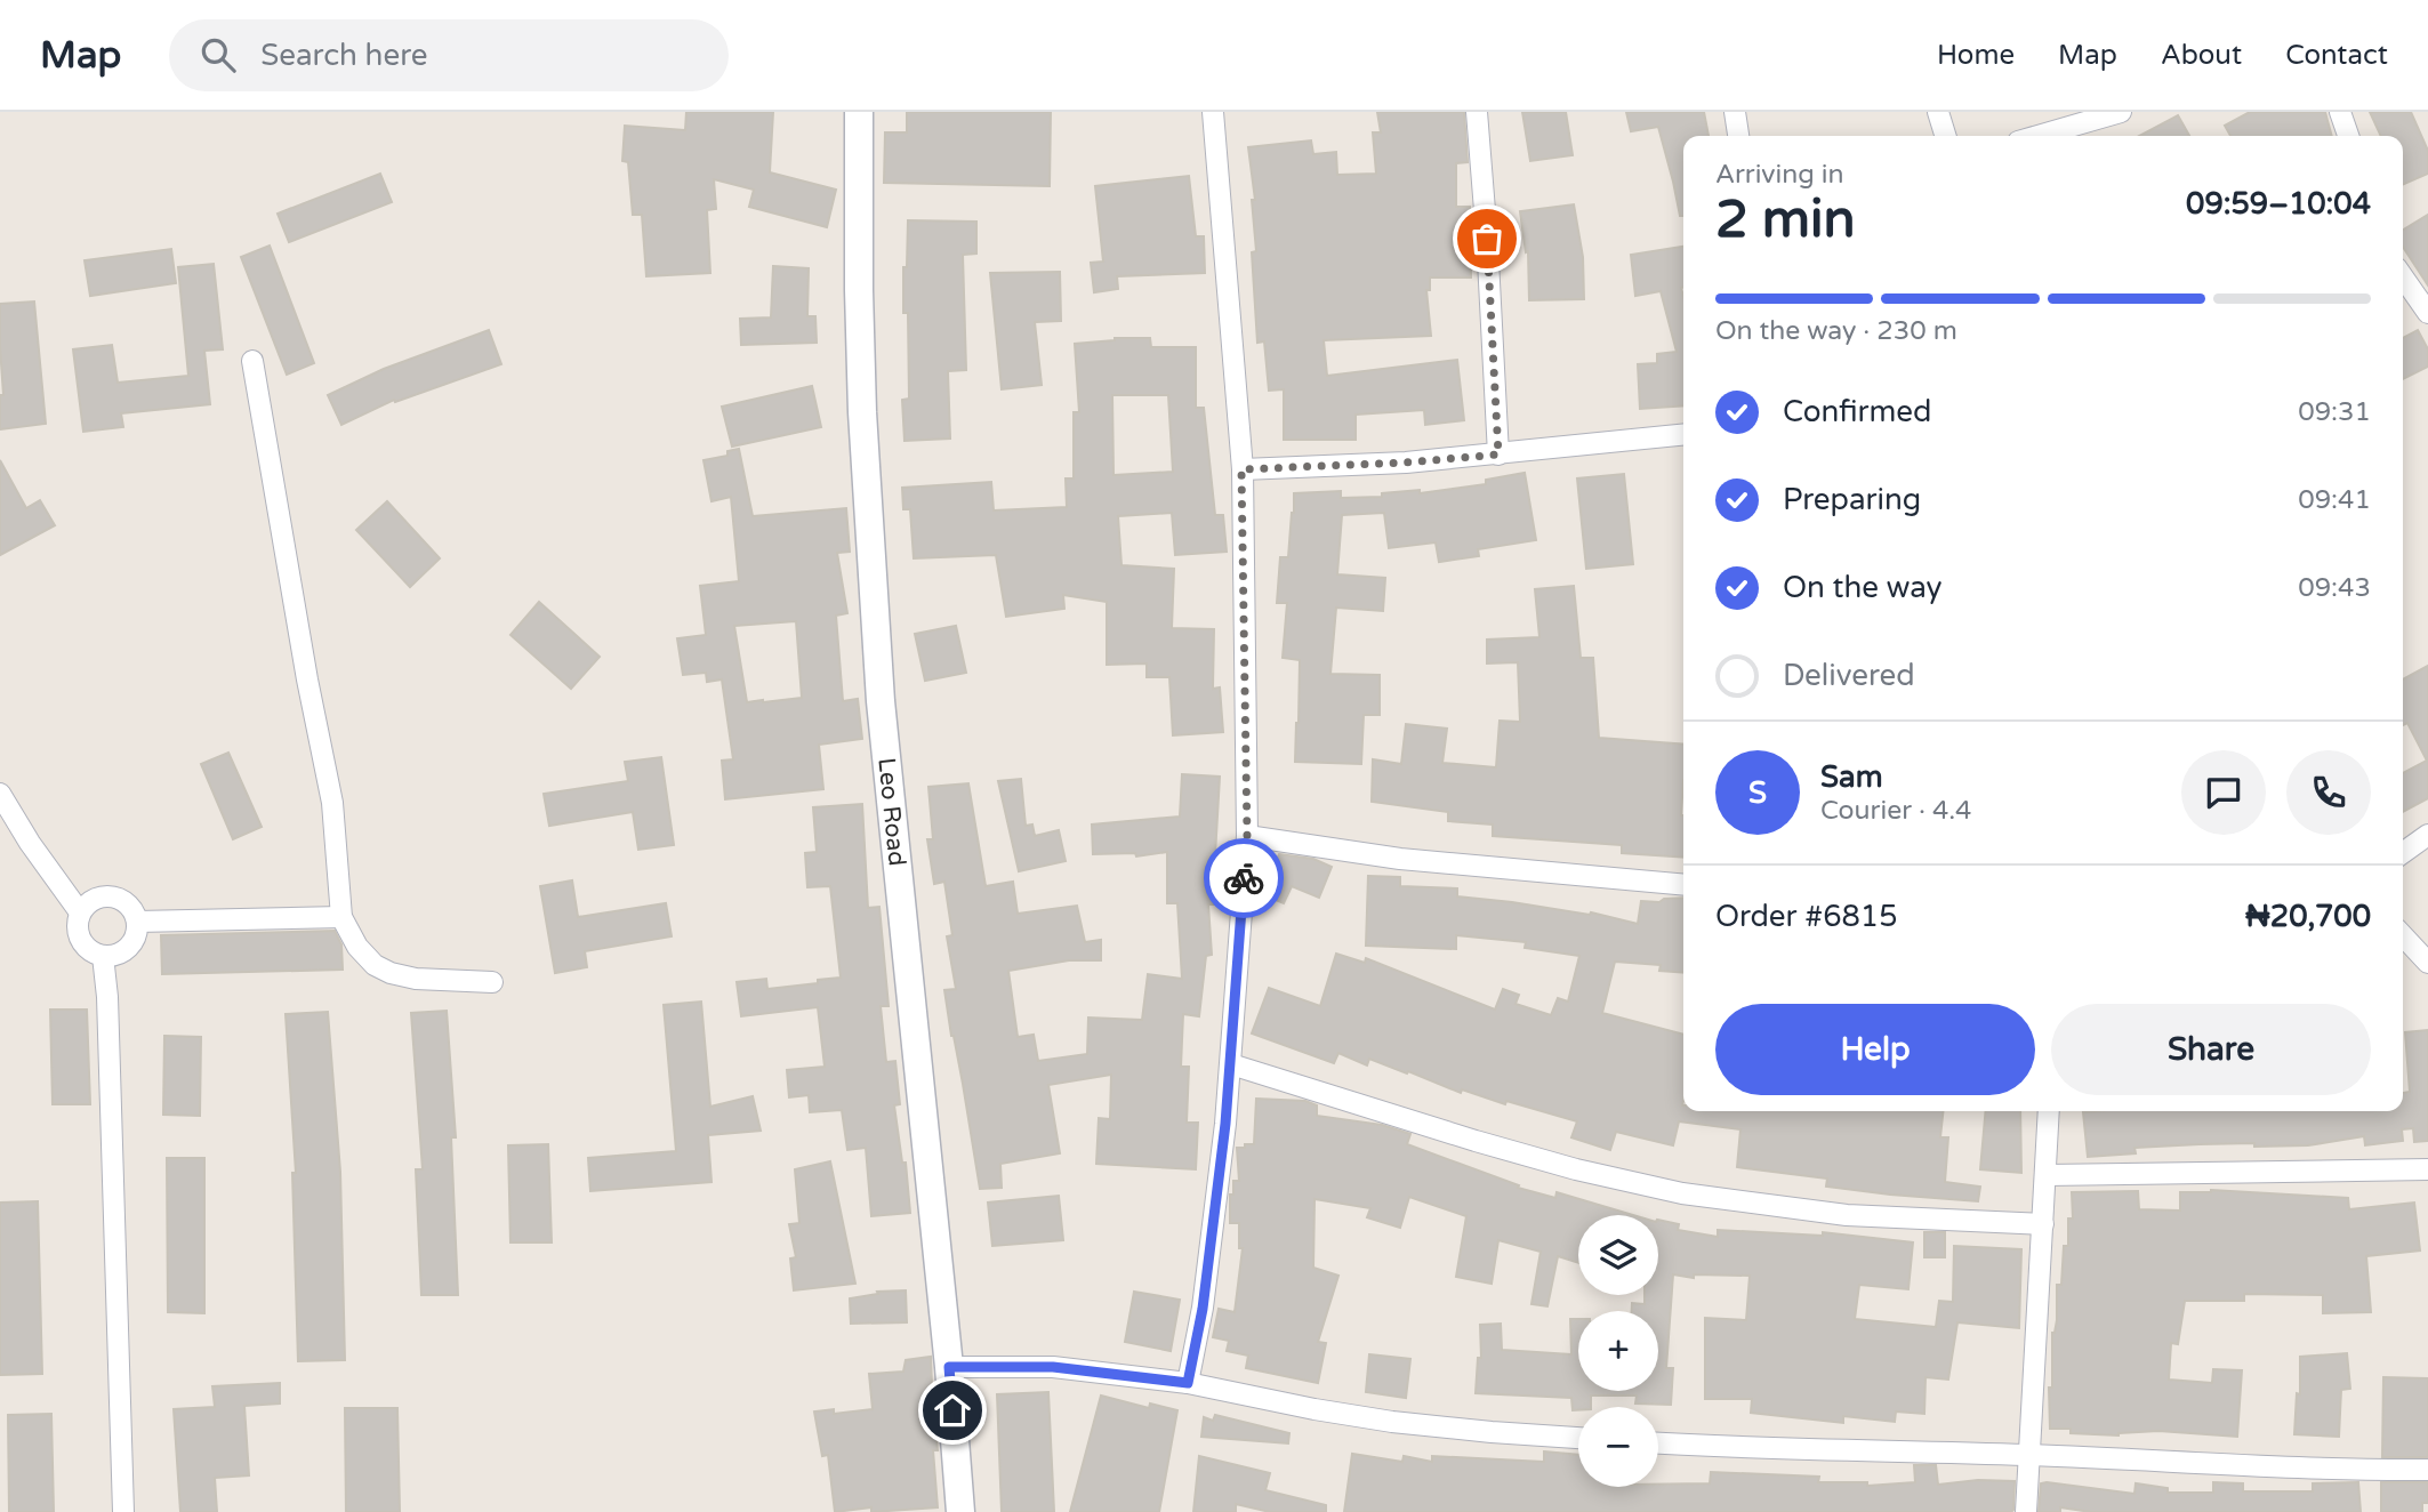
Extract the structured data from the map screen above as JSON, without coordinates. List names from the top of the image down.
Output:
{
  "streets": {
    "street": ["Leo Road"]
  },
  "page": {
    "header": "Map",
    "search": "Search here",
    "nav": [
      "Home",
      "Map",
      "About",
      "Contact"
    ],
    "heading": ["2 min", "Arriving in", "09:59–10:04"],
    "panel": [
      "Sam",
      "Courier · 4.4",
      "Order #6815",
      "₦20,700"
    ],
    "bar": "On the way · 230 m",
    "list": [
      ["Confirmed", "09:31"],
      ["Preparing", "09:41"],
      ["On the way", "09:43"],
      "Delivered"
    ],
    "round": "S",
    "buttons": ["Help", "Share"],
    "map_buttons": ["+", "−"]
  }
}
